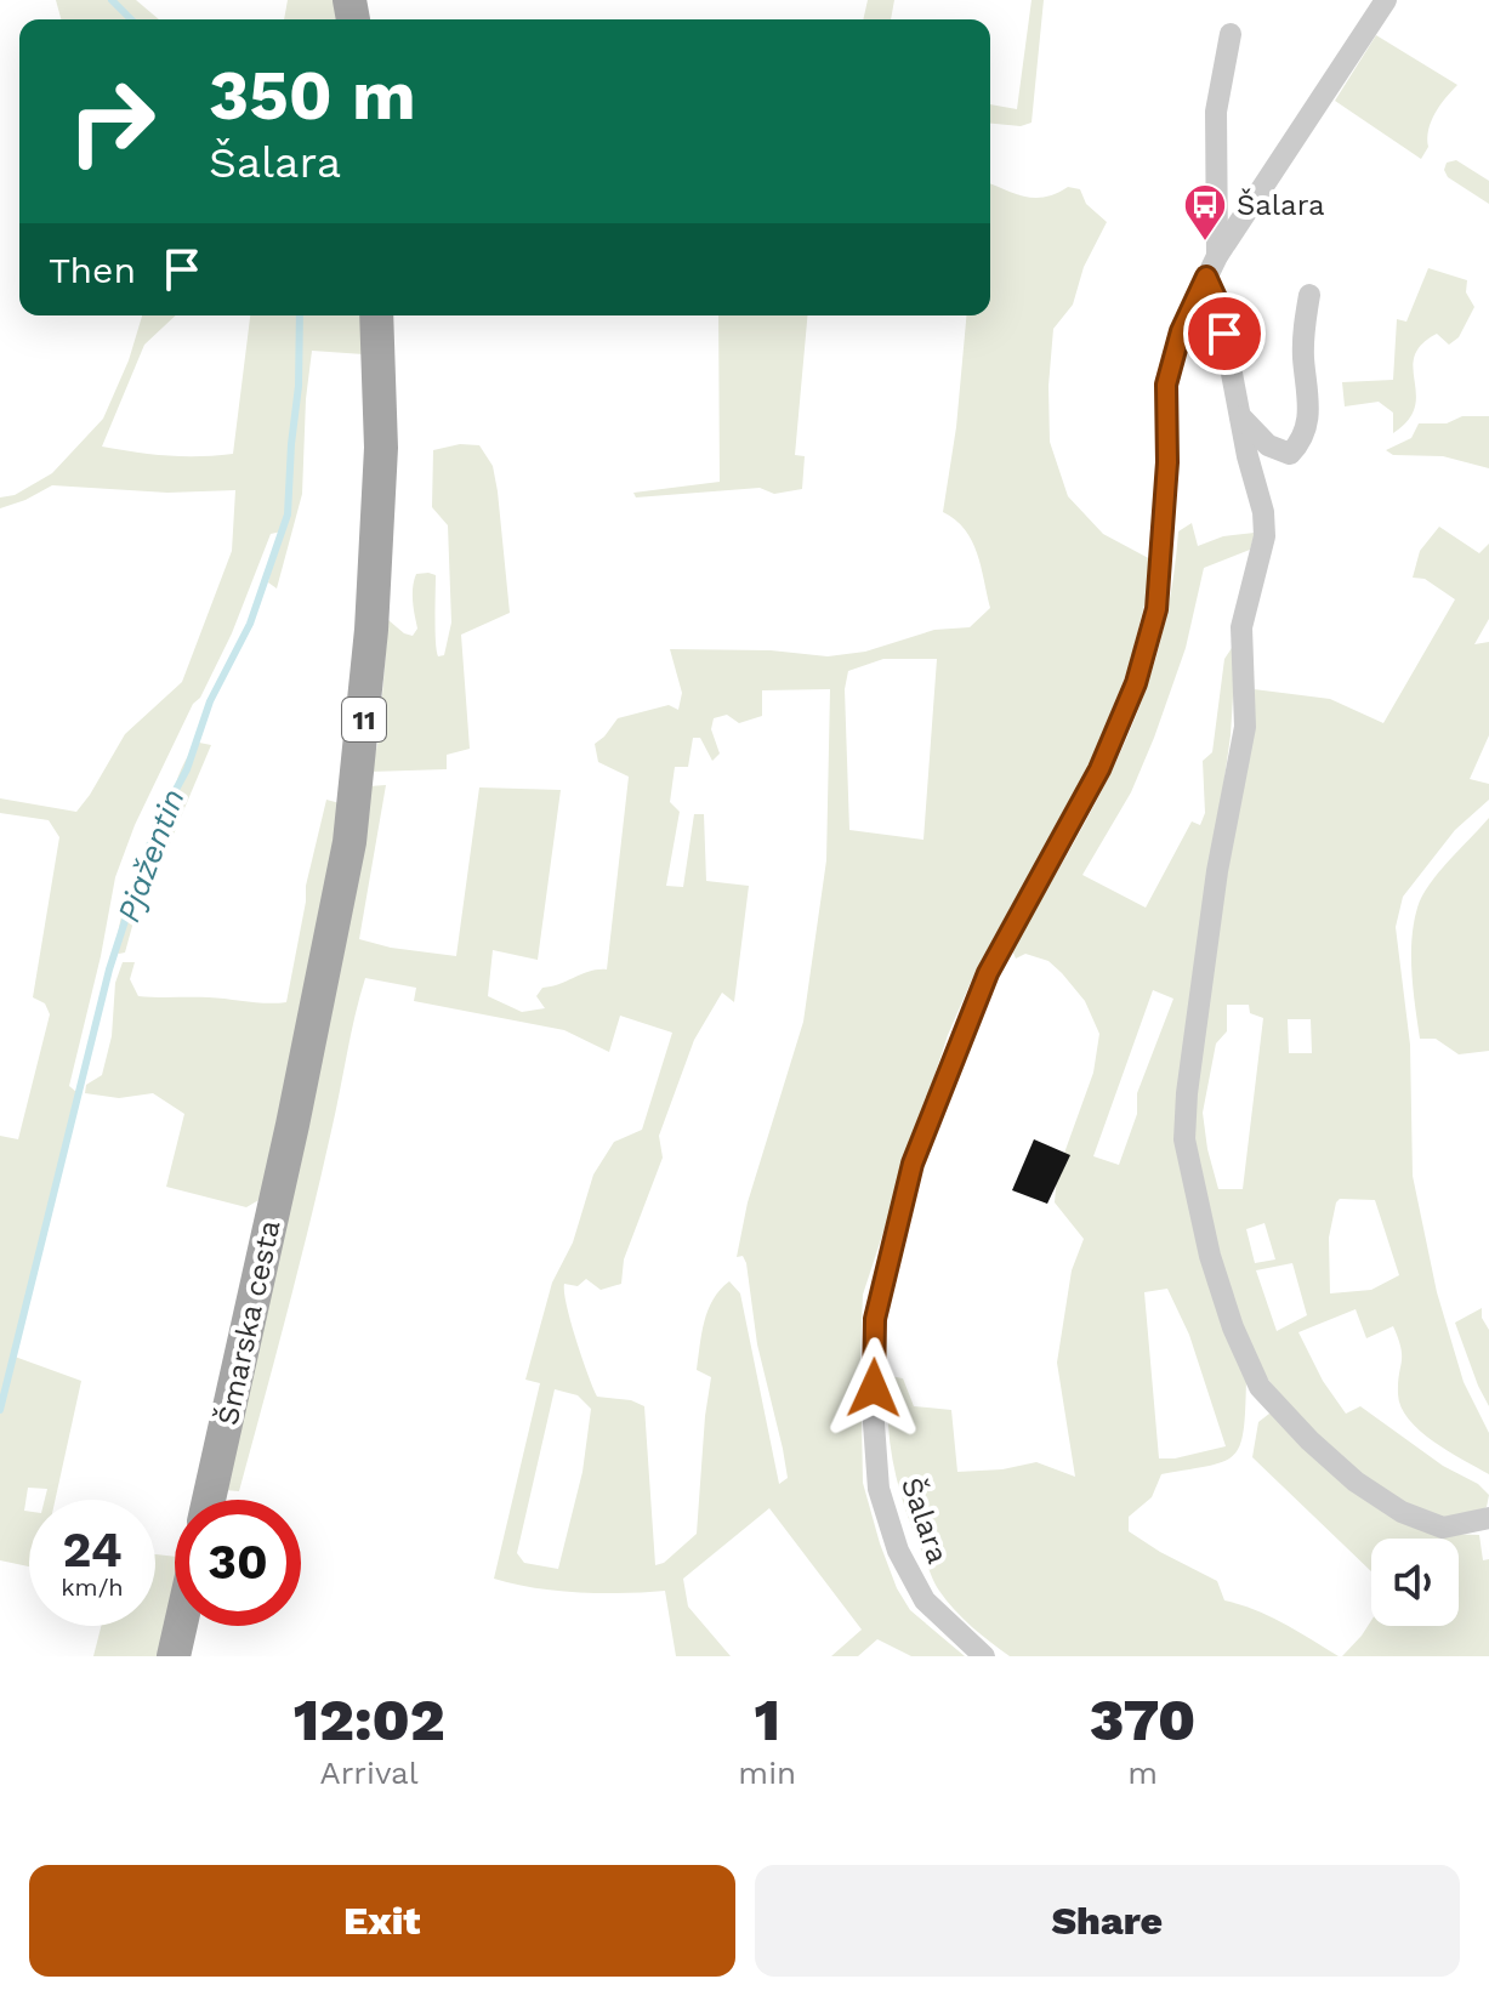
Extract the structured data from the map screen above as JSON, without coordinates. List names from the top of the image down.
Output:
{
  "streets": {
    "main road": ["11", "Šmarska cesta"],
    "street": ["Šalara"]
  },
  "water": ["Pjažentin"],
  "places": {
    "bus stop": ["Šalara"]
  },
  "page": {
    "turn": ["350 m", "Šalara"],
    "then": "Then",
    "speed": "24 km/h",
    "limit": "30",
    "eta": [
      "12:02",
      "Arrival",
      "1",
      "min",
      "370",
      "m"
    ],
    "buttons": ["Exit", "Share"]
  }
}
